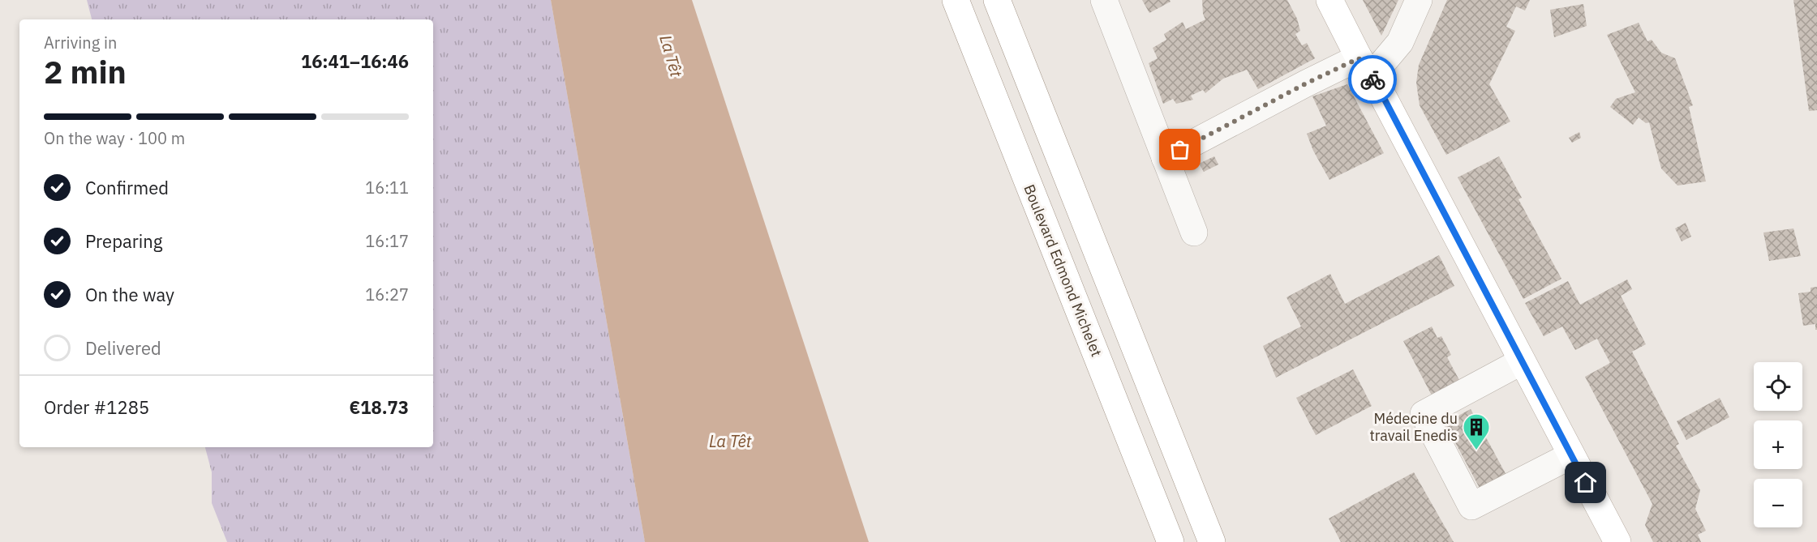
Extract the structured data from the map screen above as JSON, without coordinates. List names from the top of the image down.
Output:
{
  "streets": {
    "main road": ["Boulevard Edmond Michelet"]
  },
  "water": ["La Têt"],
  "places": {
    "building": ["Médecine du travail Enedis"]
  },
  "page": {
    "heading": ["2 min", "Arriving in", "16:41–16:46"],
    "panel": ["Order #1285", "€18.73"],
    "bar": "On the way · 100 m",
    "list": [
      ["Confirmed", "16:11"],
      ["Preparing", "16:17"],
      ["On the way", "16:27"],
      "Delivered"
    ],
    "map_buttons": ["+", "−"]
  }
}
